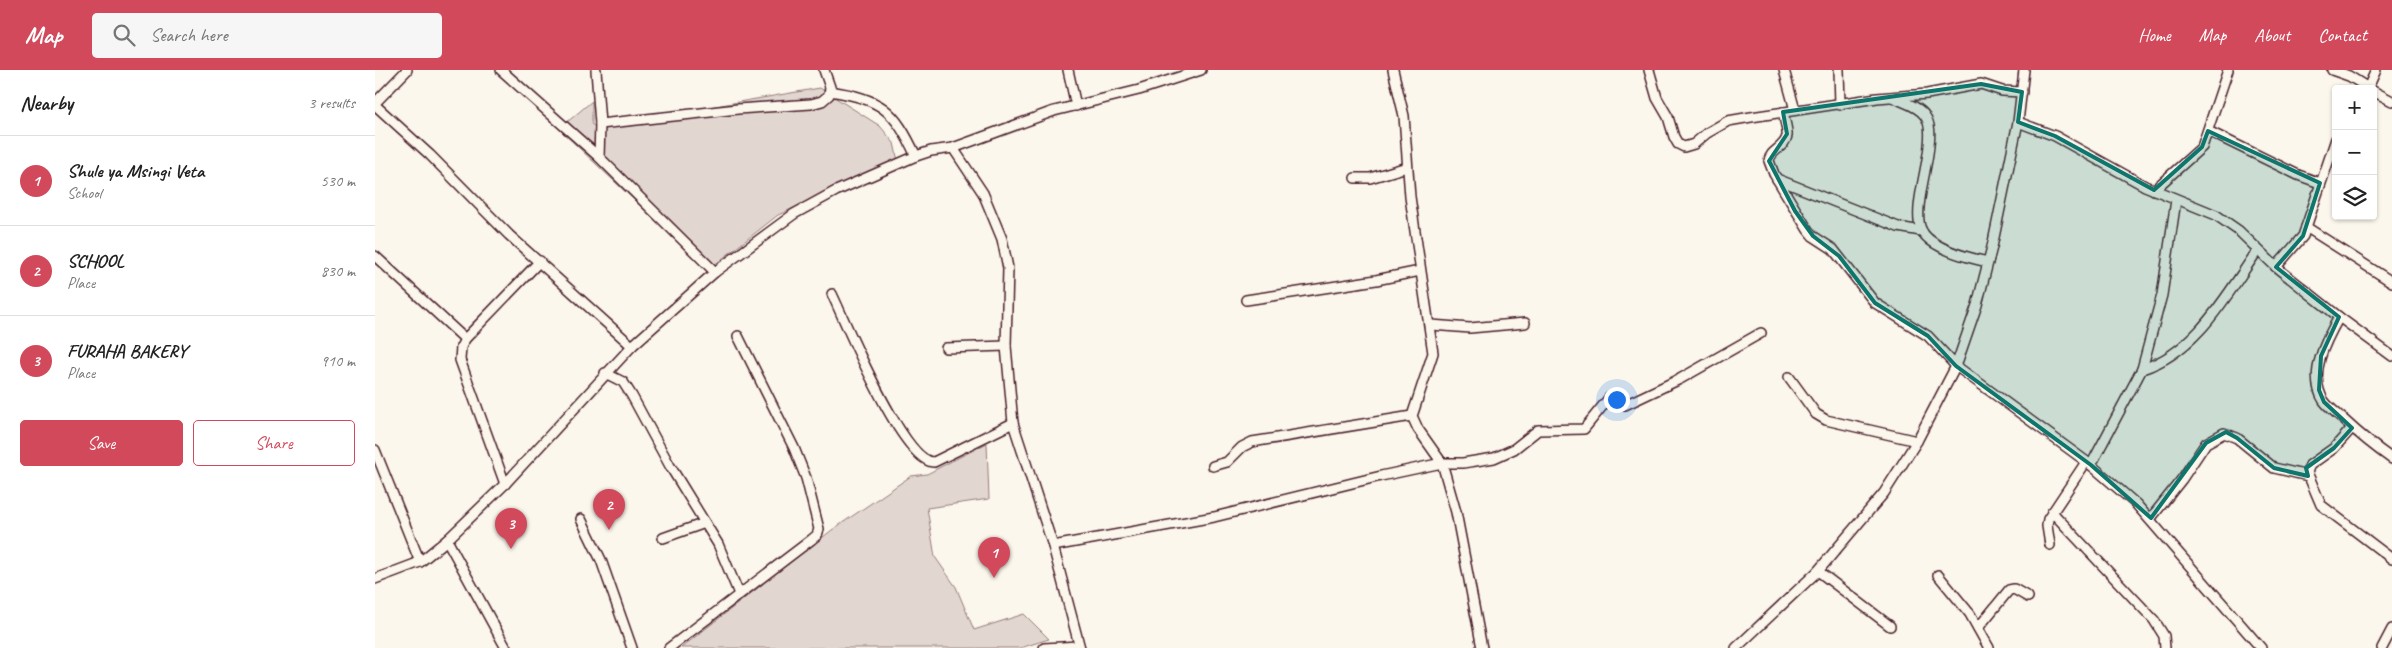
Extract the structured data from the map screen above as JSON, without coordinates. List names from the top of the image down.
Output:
{
  "page": {
    "header": "Map",
    "search": "Search here",
    "nav": [
      "Home",
      "Map",
      "About",
      "Contact"
    ],
    "heading": ["Nearby", "3 results"],
    "map_buttons": ["+", "−"],
    "list": [
      {
        "mark": "1",
        "name": "Shule ya Msingi Veta",
        "note": "School",
        "value": "530 m"
      },
      {
        "mark": "2",
        "name": "SCHOOL",
        "note": "Place",
        "value": "830 m"
      },
      {
        "mark": "3",
        "name": "FURAHA BAKERY",
        "note": "Place",
        "value": "910 m"
      }
    ],
    "buttons": ["Save", "Share"],
    "pins": ["2", "3", "1"]
  }
}
